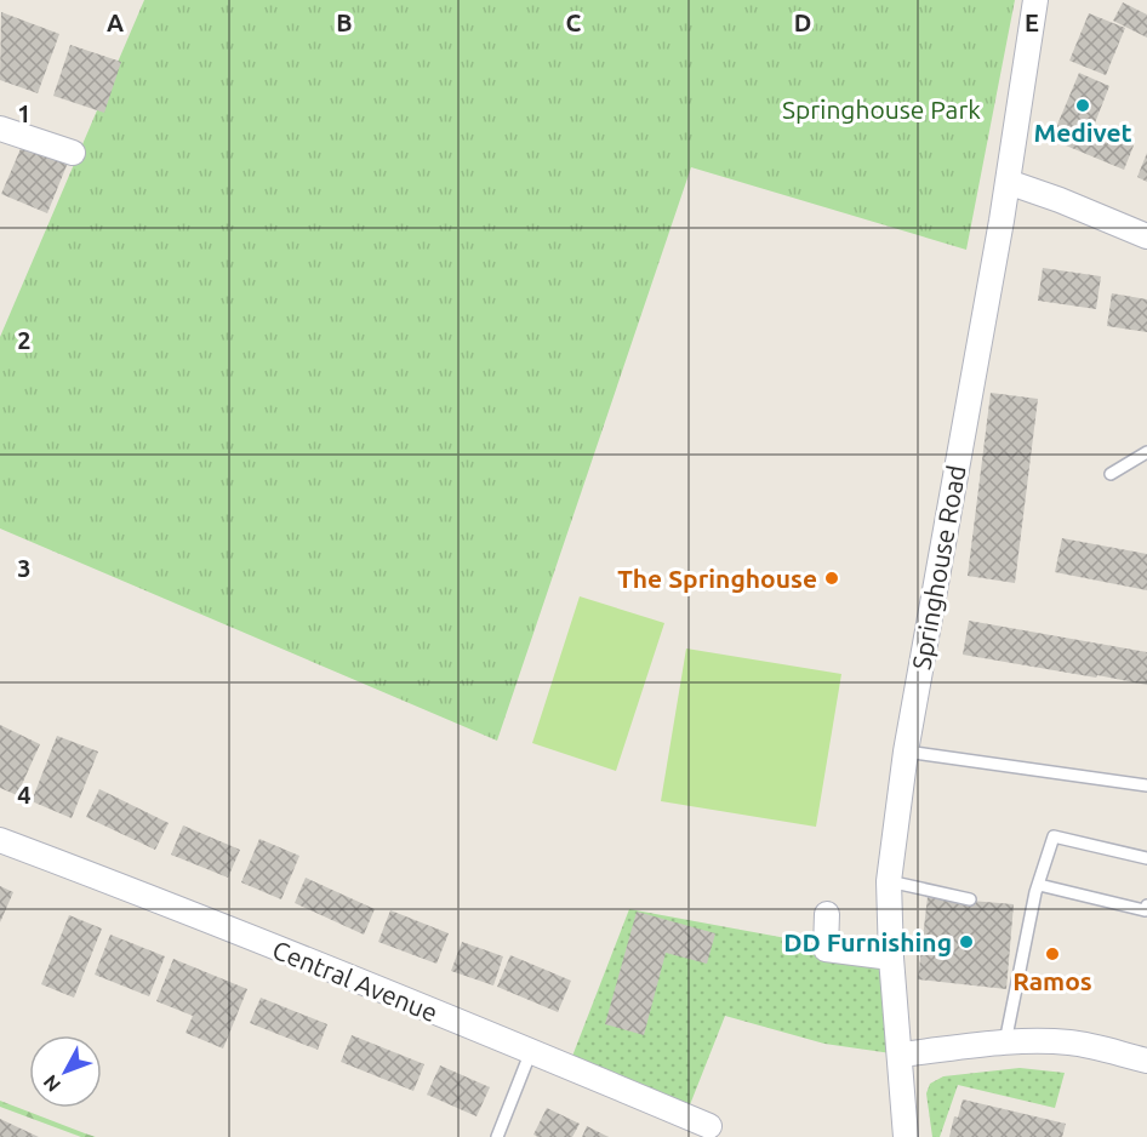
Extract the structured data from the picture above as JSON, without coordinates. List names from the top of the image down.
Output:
{
  "streets": {
    "street": ["Springhouse Road", "Central Avenue"]
  },
  "parks": ["Springhouse Park"],
  "places": [
    "Medivet",
    "The Springhouse",
    "DD Furnishing",
    "Ramos"
  ],
  "north": "bottom left",
  "grid": {
    "columns": [
      "A",
      "B",
      "C",
      "D",
      "E"
    ],
    "rows": [
      "1",
      "2",
      "3",
      "4"
    ]
  }
}
